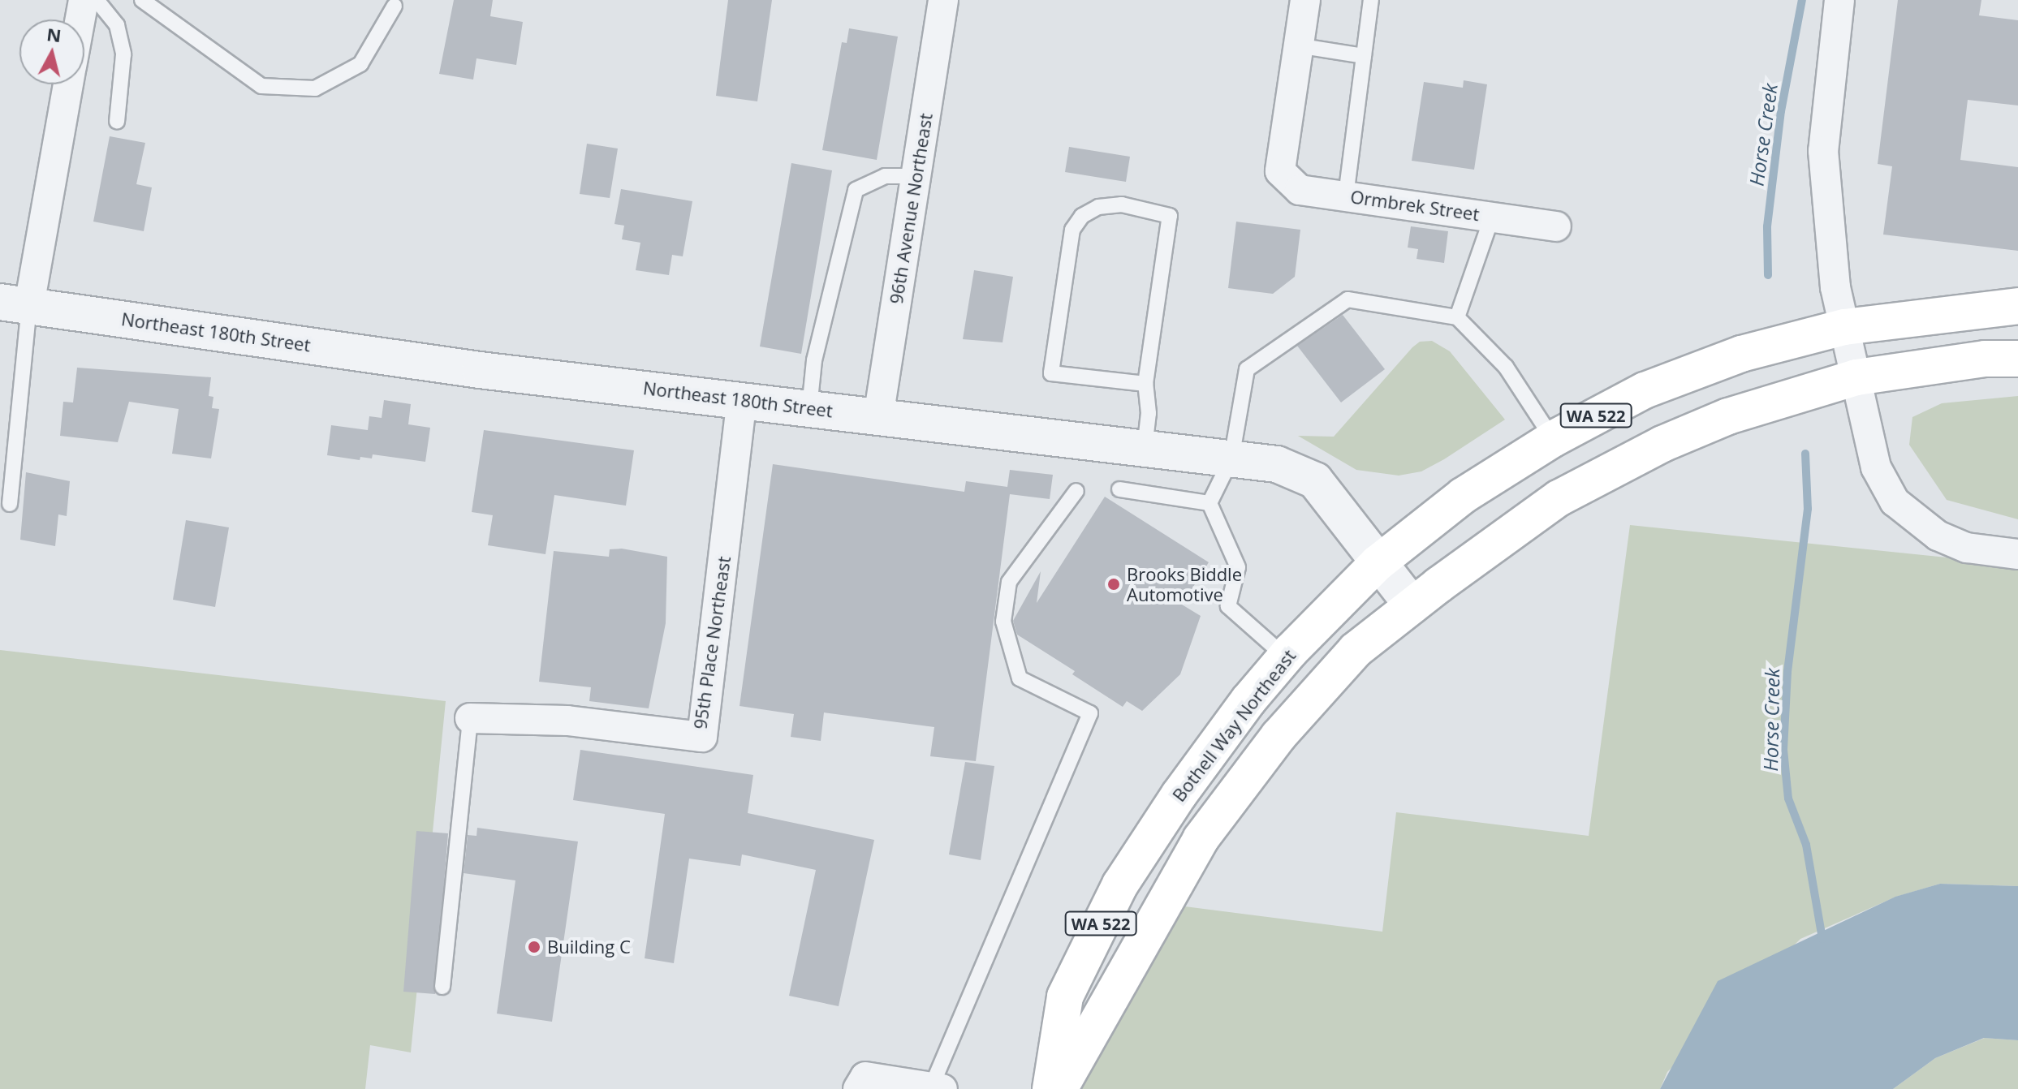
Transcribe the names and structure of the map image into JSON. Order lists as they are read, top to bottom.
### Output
{
  "streets": {
    "main road": ["WA 522", "Bothell Way Northeast"],
    "street": [
      "Ormbrek Street",
      "96th Avenue Northeast",
      "Northeast 180th Street",
      "95th Place Northeast"
    ]
  },
  "crossings": [
    ["96th Avenue Northeast", "Northeast 180th Street"],
    ["Northeast 180th Street", "WA 522"],
    ["Northeast 180th Street", "95th Place Northeast"],
    ["Northeast 180th Street", "Bothell Way Northeast"]
  ],
  "water": ["Horse Creek"],
  "places": ["Brooks Biddle Automotive", "Building C"],
  "north": "top"
}
